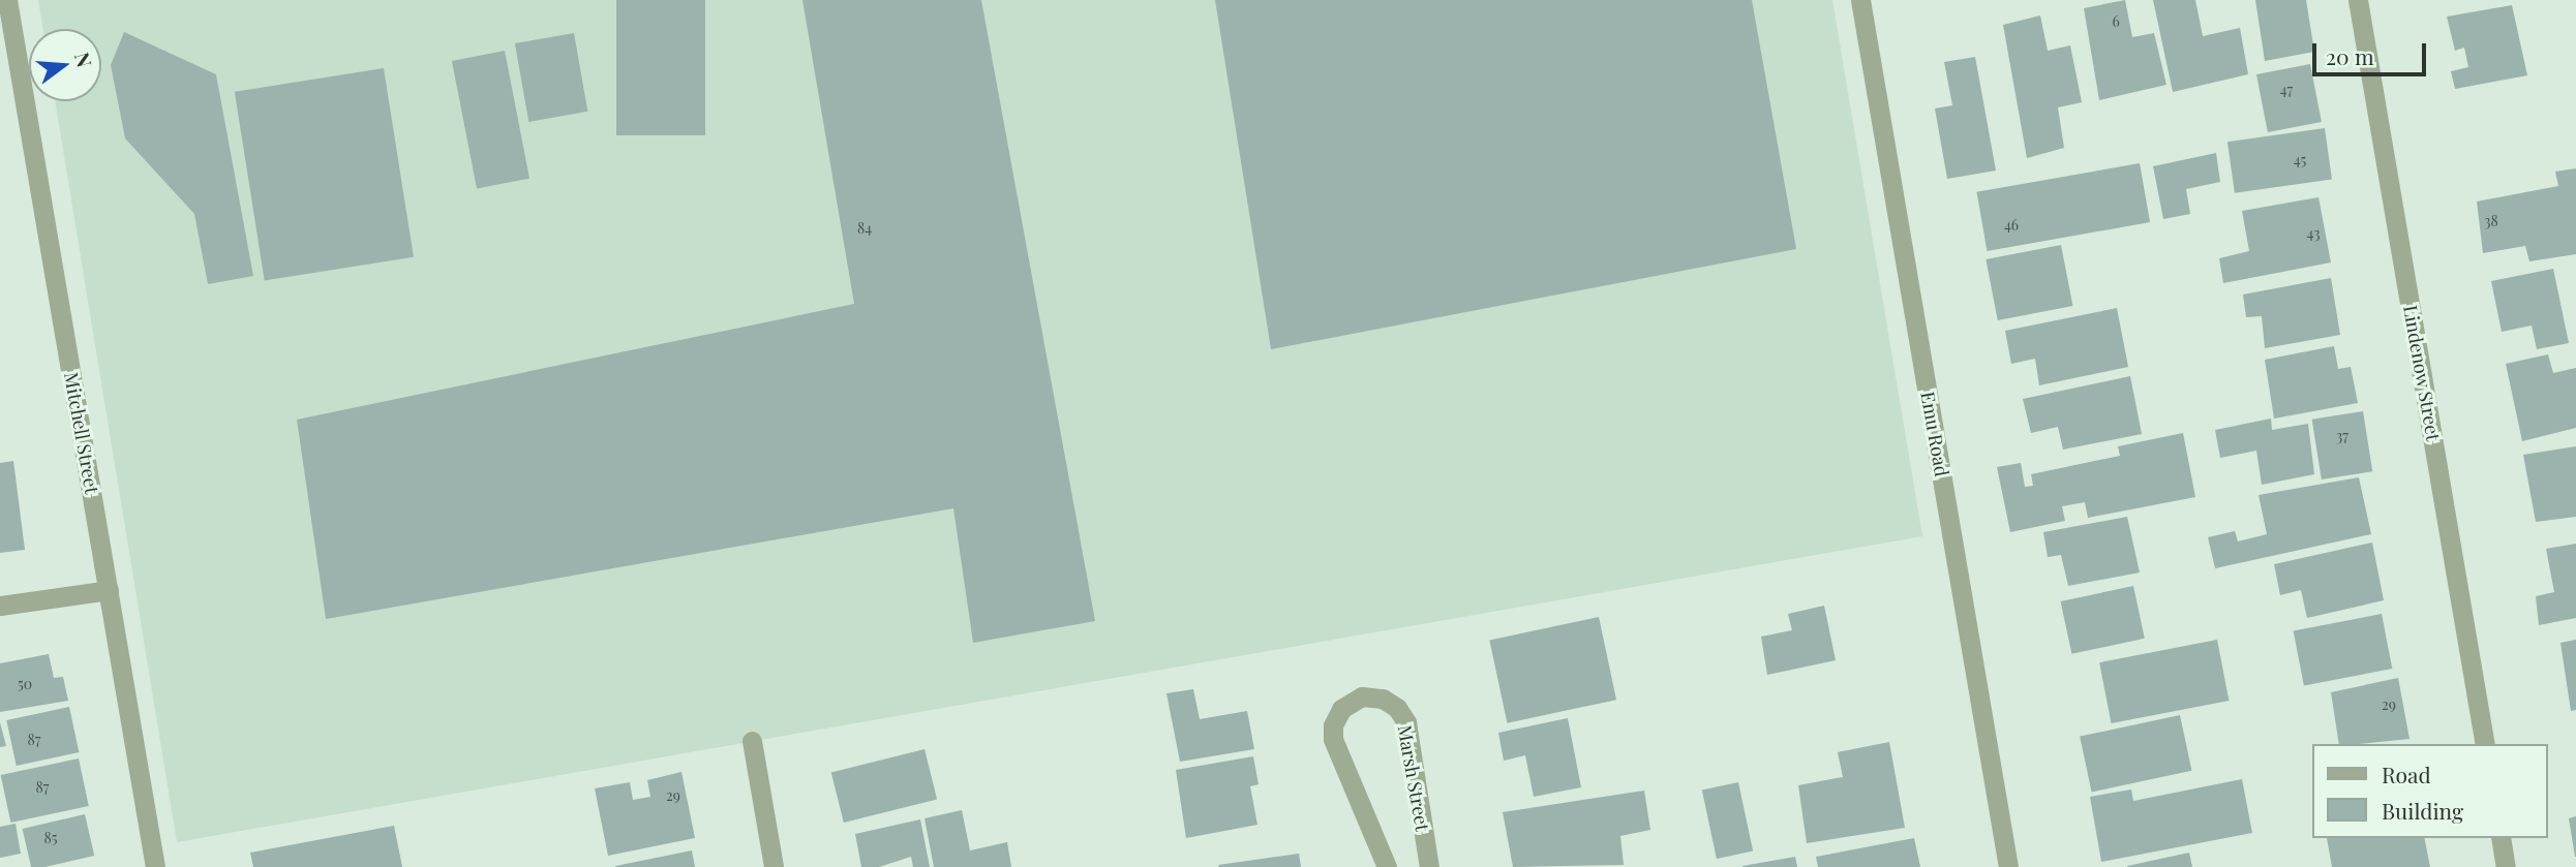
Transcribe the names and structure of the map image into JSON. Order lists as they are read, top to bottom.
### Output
{
  "streets": {
    "street": [
      "Lindenow Street",
      "Mitchell Street",
      "Emu Road",
      "Marsh Street"
    ]
  },
  "house_numbers": [
    "6",
    "47",
    "45",
    "38",
    "46",
    "84",
    "43",
    "37",
    "50",
    "29",
    "87",
    "87",
    "29",
    "85"
  ],
  "legend": ["Road", "Building"],
  "scale_bar": "20 m",
  "north": "right"
}
